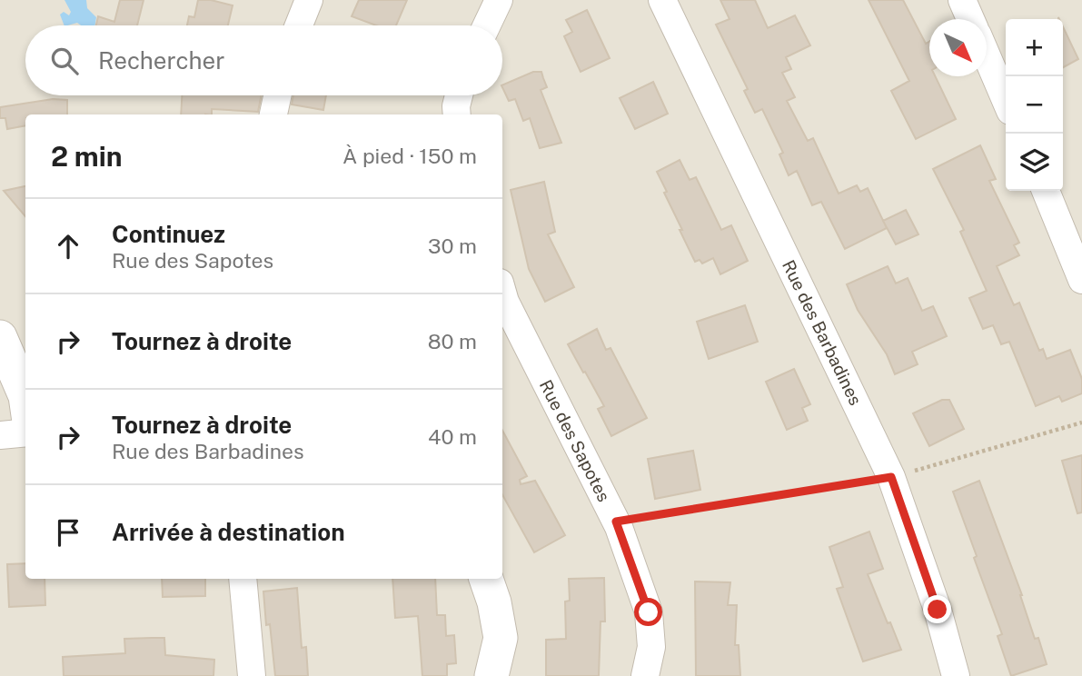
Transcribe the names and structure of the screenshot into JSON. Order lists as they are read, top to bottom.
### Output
{
  "streets": {
    "street": ["Rue des Barbadines", "Rue des Sapotes"]
  },
  "north": "bottom right",
  "page": {
    "map_buttons": ["+", "−"],
    "search": "Rechercher",
    "heading": ["2 min", "À pied · 150 m"],
    "list": [
      ["Continuez", "Rue des Sapotes", "30 m"],
      ["Tournez à droite", "80 m"],
      ["Tournez à droite", "Rue des Barbadines", "40 m"],
      "Arrivée à destination"
    ]
  }
}
